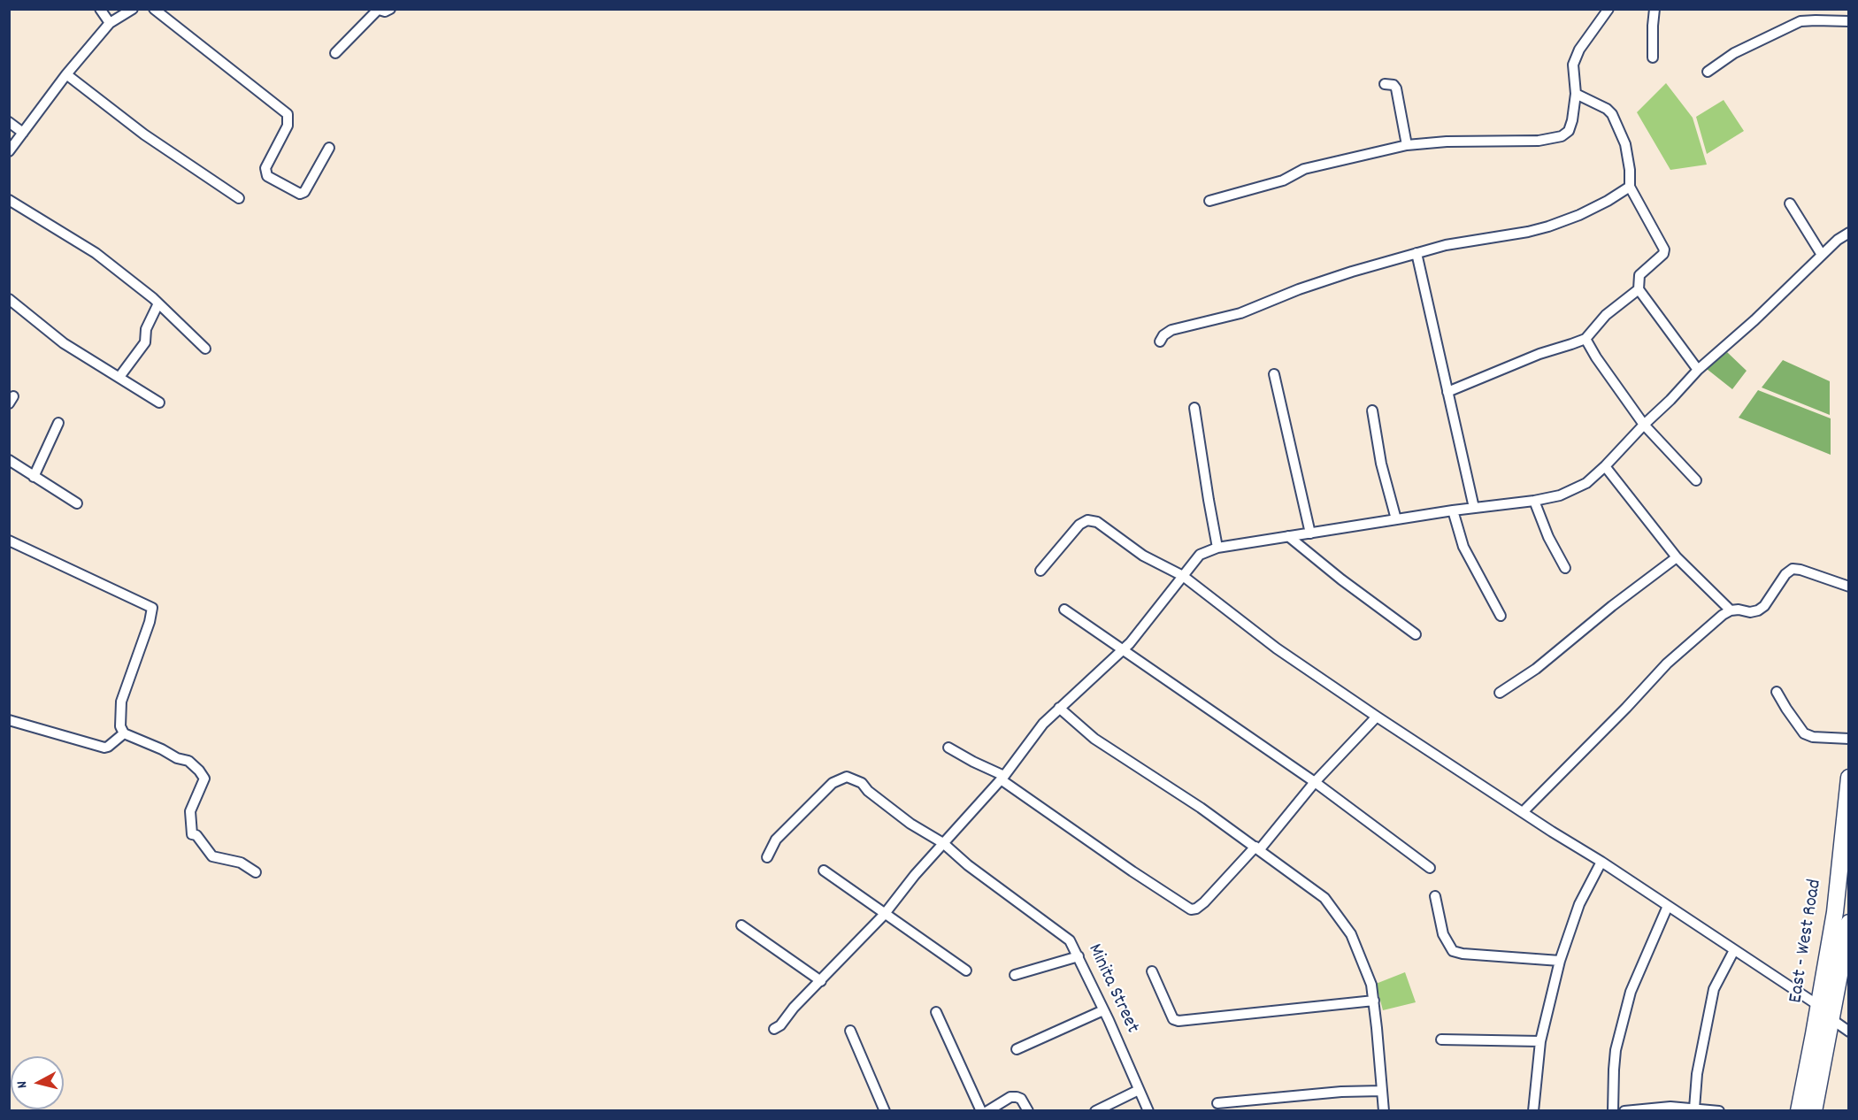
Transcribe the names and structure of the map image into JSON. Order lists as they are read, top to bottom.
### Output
{
  "streets": {
    "main road": ["East - West Road"],
    "street": ["Minita Street"]
  },
  "north": "left"
}
